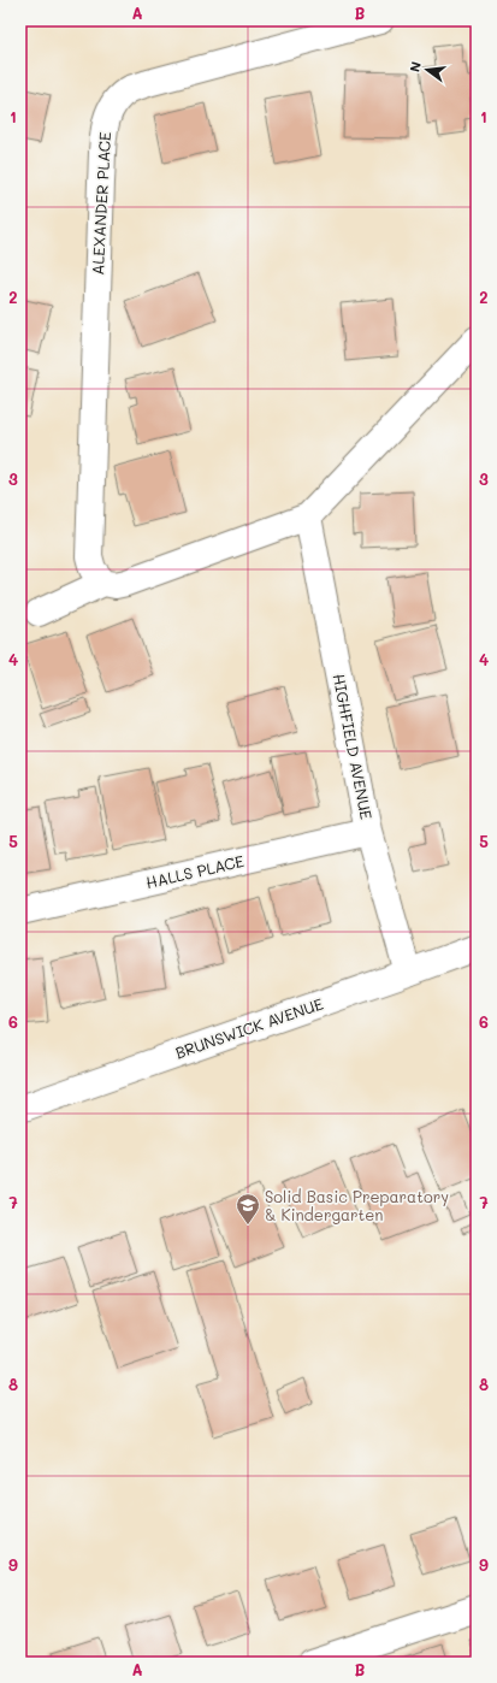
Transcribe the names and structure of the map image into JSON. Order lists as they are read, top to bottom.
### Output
{
  "streets": {
    "street": [
      "ALEXANDER PLACE",
      "HIGHFIELD AVENUE",
      "HALLS PLACE",
      "BRUNSWICK AVENUE"
    ]
  },
  "crossings": [
    ["HIGHFIELD AVENUE", "HALLS PLACE"],
    ["HIGHFIELD AVENUE", "BRUNSWICK AVENUE"]
  ],
  "places": {
    "school or university": ["Solid Basic Preparatory & Kindergarten"]
  },
  "north": "left",
  "grid": {
    "columns": ["A", "B"],
    "rows": [
      "1",
      "2",
      "3",
      "4",
      "5",
      "6",
      "7",
      "8",
      "9"
    ]
  }
}
